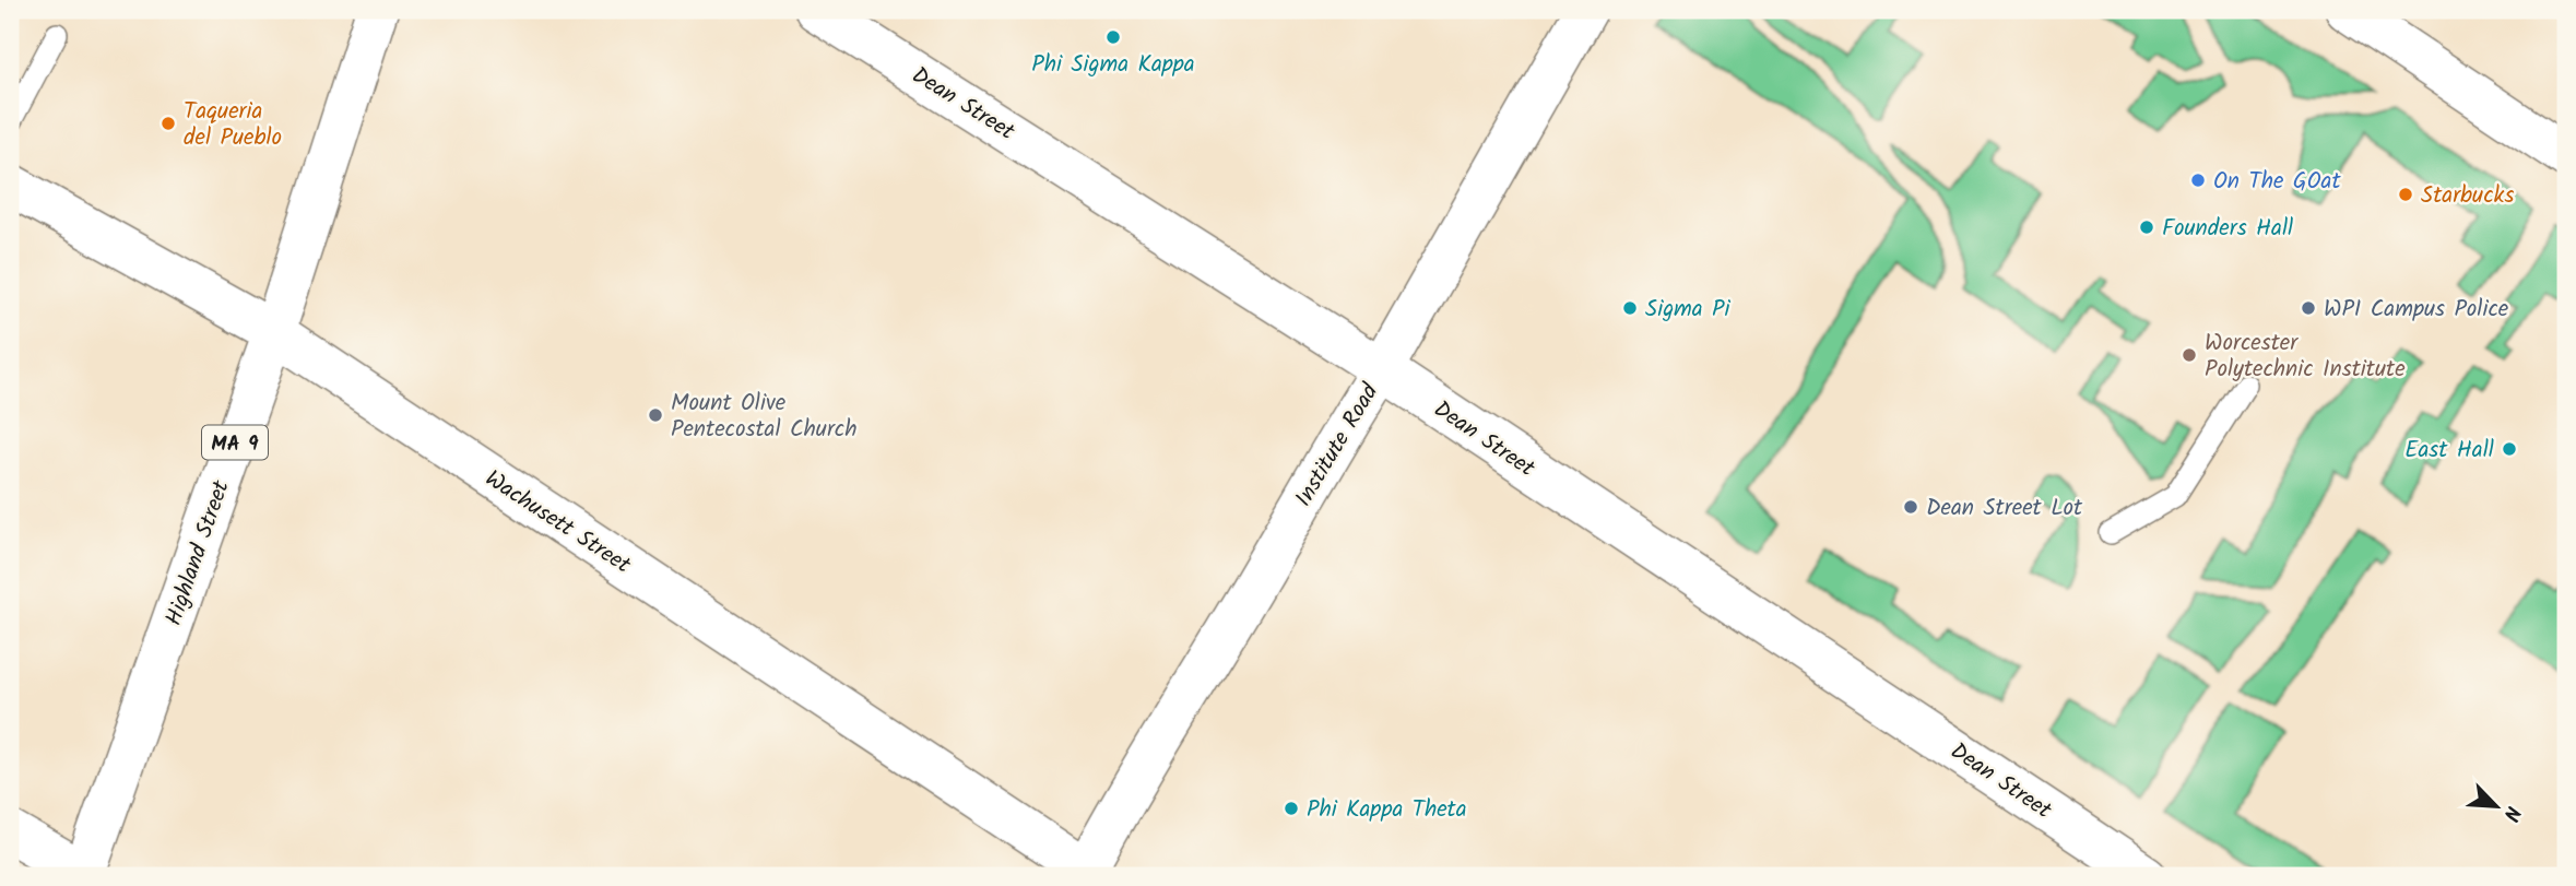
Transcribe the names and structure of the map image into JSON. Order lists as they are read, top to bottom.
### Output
{
  "streets": {
    "main road": [
      "Dean Street",
      "MA 9",
      "Institute Road",
      "Wachusett Street",
      "Highland Street"
    ]
  },
  "crossings": [
    ["Dean Street", "Institute Road"],
    ["Institute Road", "Wachusett Street"],
    ["Wachusett Street", "Highland Street"]
  ],
  "places": [
    "Phi Sigma Kappa",
    "Taqueria del Pueblo",
    "On The GOat",
    "Starbucks",
    "Founders Hall",
    "Sigma Pi",
    "WPI Campus Police",
    "Worcester Polytechnic Institute",
    "Mount Olive Pentecostal Church",
    "East Hall",
    "Dean Street Lot",
    "Phi Kappa Theta"
  ],
  "north": "bottom right"
}
